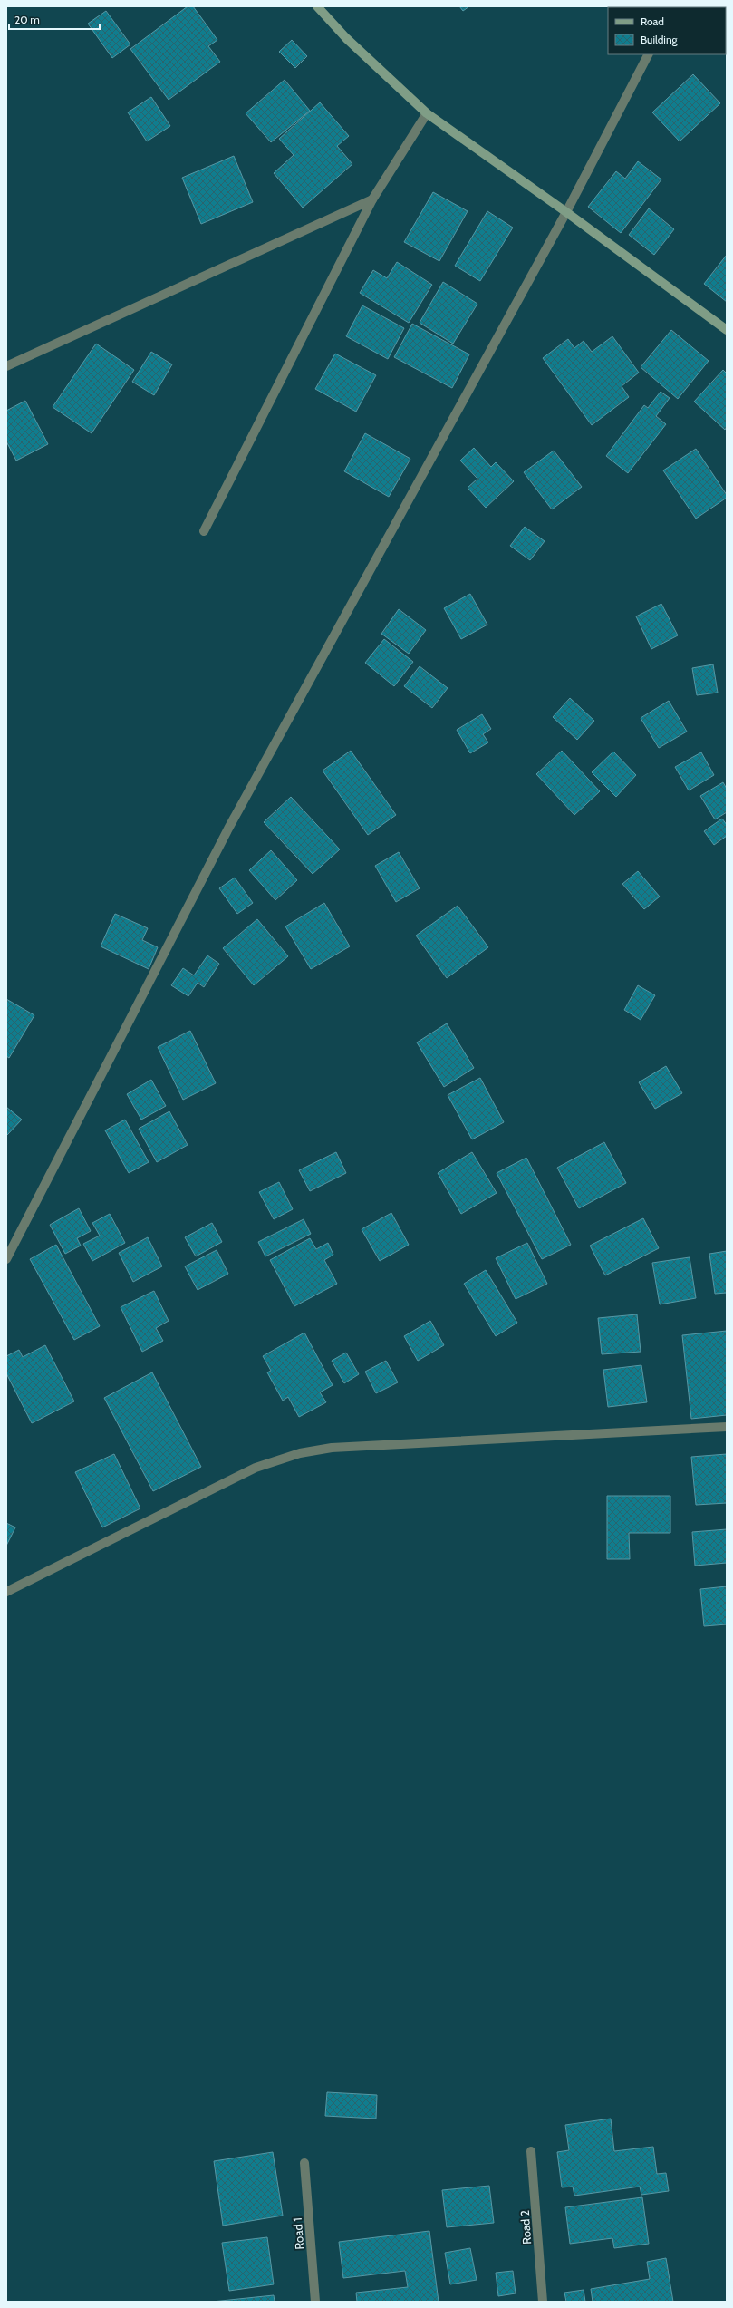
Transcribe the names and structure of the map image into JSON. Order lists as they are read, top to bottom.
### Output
{
  "streets": {
    "street": ["Road 2", "Road 1"]
  },
  "legend": ["Road", "Building"],
  "scale_bar": "20 m"
}
